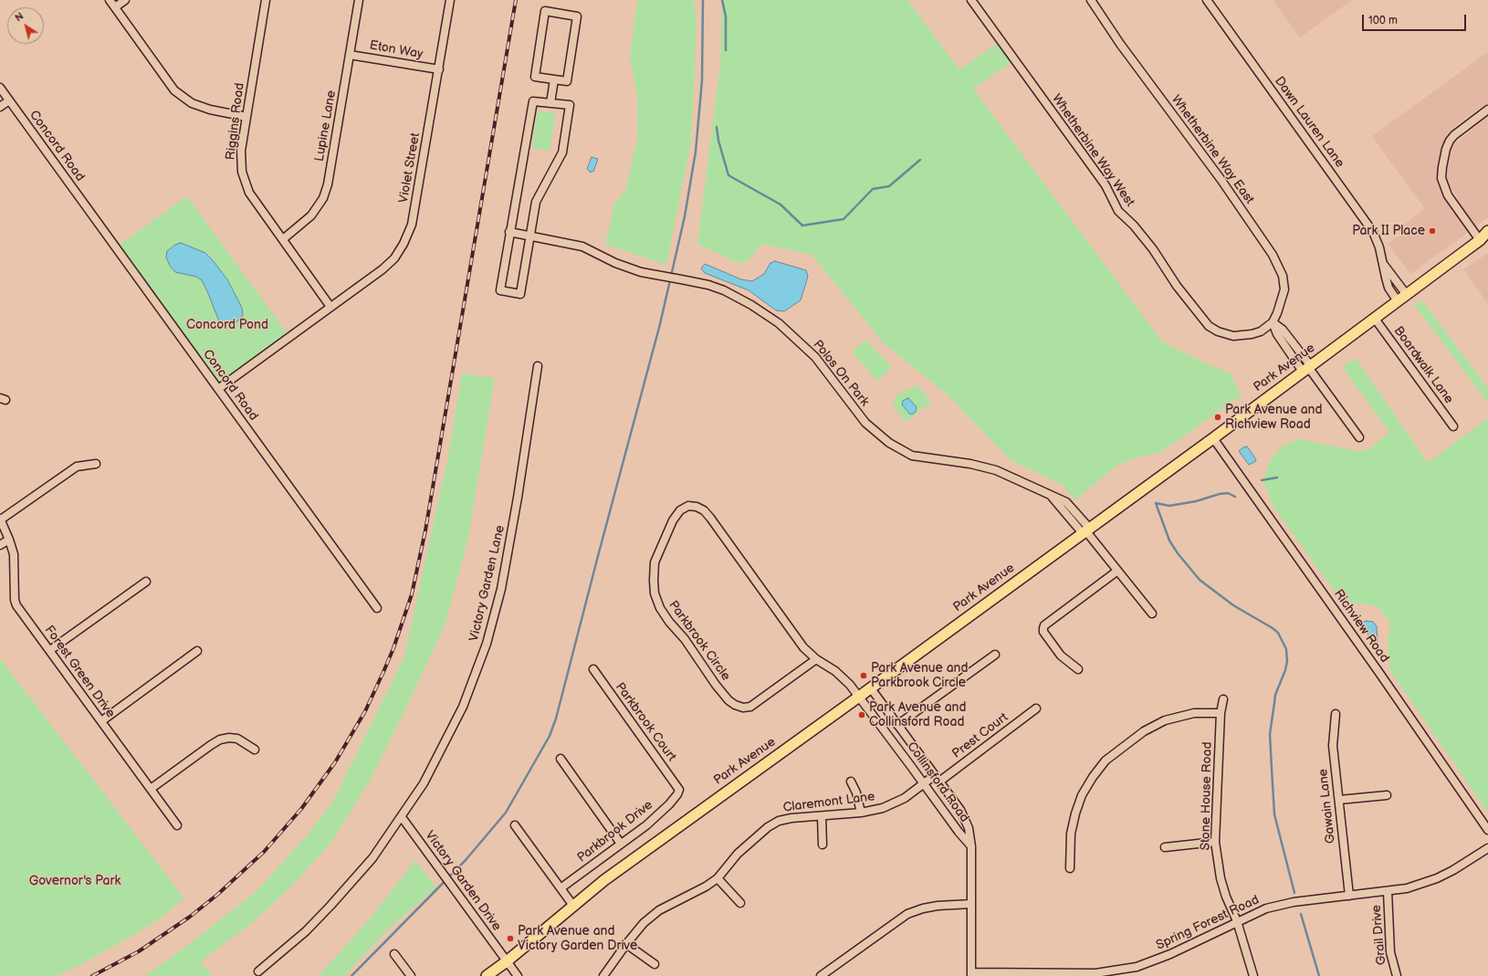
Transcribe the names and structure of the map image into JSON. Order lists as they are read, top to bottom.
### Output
{
  "streets": {
    "main road": ["Park Avenue"],
    "street": [
      "Eton Way",
      "Riggins Road",
      "Dawn Lauren Lane",
      "Lupine Lane",
      "Concord Road",
      "Whetherbine Way East",
      "Whetherbine Way West",
      "Violet Street",
      "Boardwalk Lane",
      "Polos On Park",
      "Victory Garden Lane",
      "Richview Road",
      "Parkbrook Circle",
      "Forest Green Drive",
      "Parkbrook Court",
      "Prest Court",
      "Collinsford Road",
      "Stone House Road",
      "Claremont Lane",
      "Gawain Lane",
      "Parkbrook Drive",
      "Victory Garden Drive",
      "Spring Forest Road",
      "Grail Drive"
    ]
  },
  "crossings": [
    ["Eton Way", "Lupine Lane"],
    ["Eton Way", "Violet Street"],
    ["Riggins Road", "Lupine Lane"],
    ["Riggins Road", "Violet Street"],
    ["Dawn Lauren Lane", "Park Avenue"],
    ["Concord Road", "Violet Street"],
    ["Whetherbine Way East", "Whetherbine Way West"],
    ["Boardwalk Lane", "Park Avenue"],
    ["Park Avenue", "Polos On Park"],
    ["Park Avenue", "Richview Road"],
    ["Park Avenue", "Parkbrook Circle"],
    ["Park Avenue", "Collinsford Road"],
    ["Park Avenue", "Victory Garden Drive"],
    ["Victory Garden Lane", "Victory Garden Drive"],
    ["Parkbrook Circle", "Collinsford Road"],
    ["Parkbrook Court", "Parkbrook Drive"],
    ["Prest Court", "Collinsford Road"],
    ["Prest Court", "Claremont Lane"],
    ["Collinsford Road", "Claremont Lane"],
    ["Collinsford Road", "Spring Forest Road"],
    ["Stone House Road", "Spring Forest Road"],
    ["Gawain Lane", "Spring Forest Road"],
    ["Spring Forest Road", "Grail Drive"]
  ],
  "parks": ["Concord Pond", "Governor's Park"],
  "places": [
    "Park II Place",
    "Park Avenue and Richview Road",
    "Park Avenue and Parkbrook Circle",
    "Park Avenue and Collinsford Road",
    "Park Avenue and Victory Garden Drive"
  ],
  "scale_bar": "100 m",
  "north": "top left"
}
